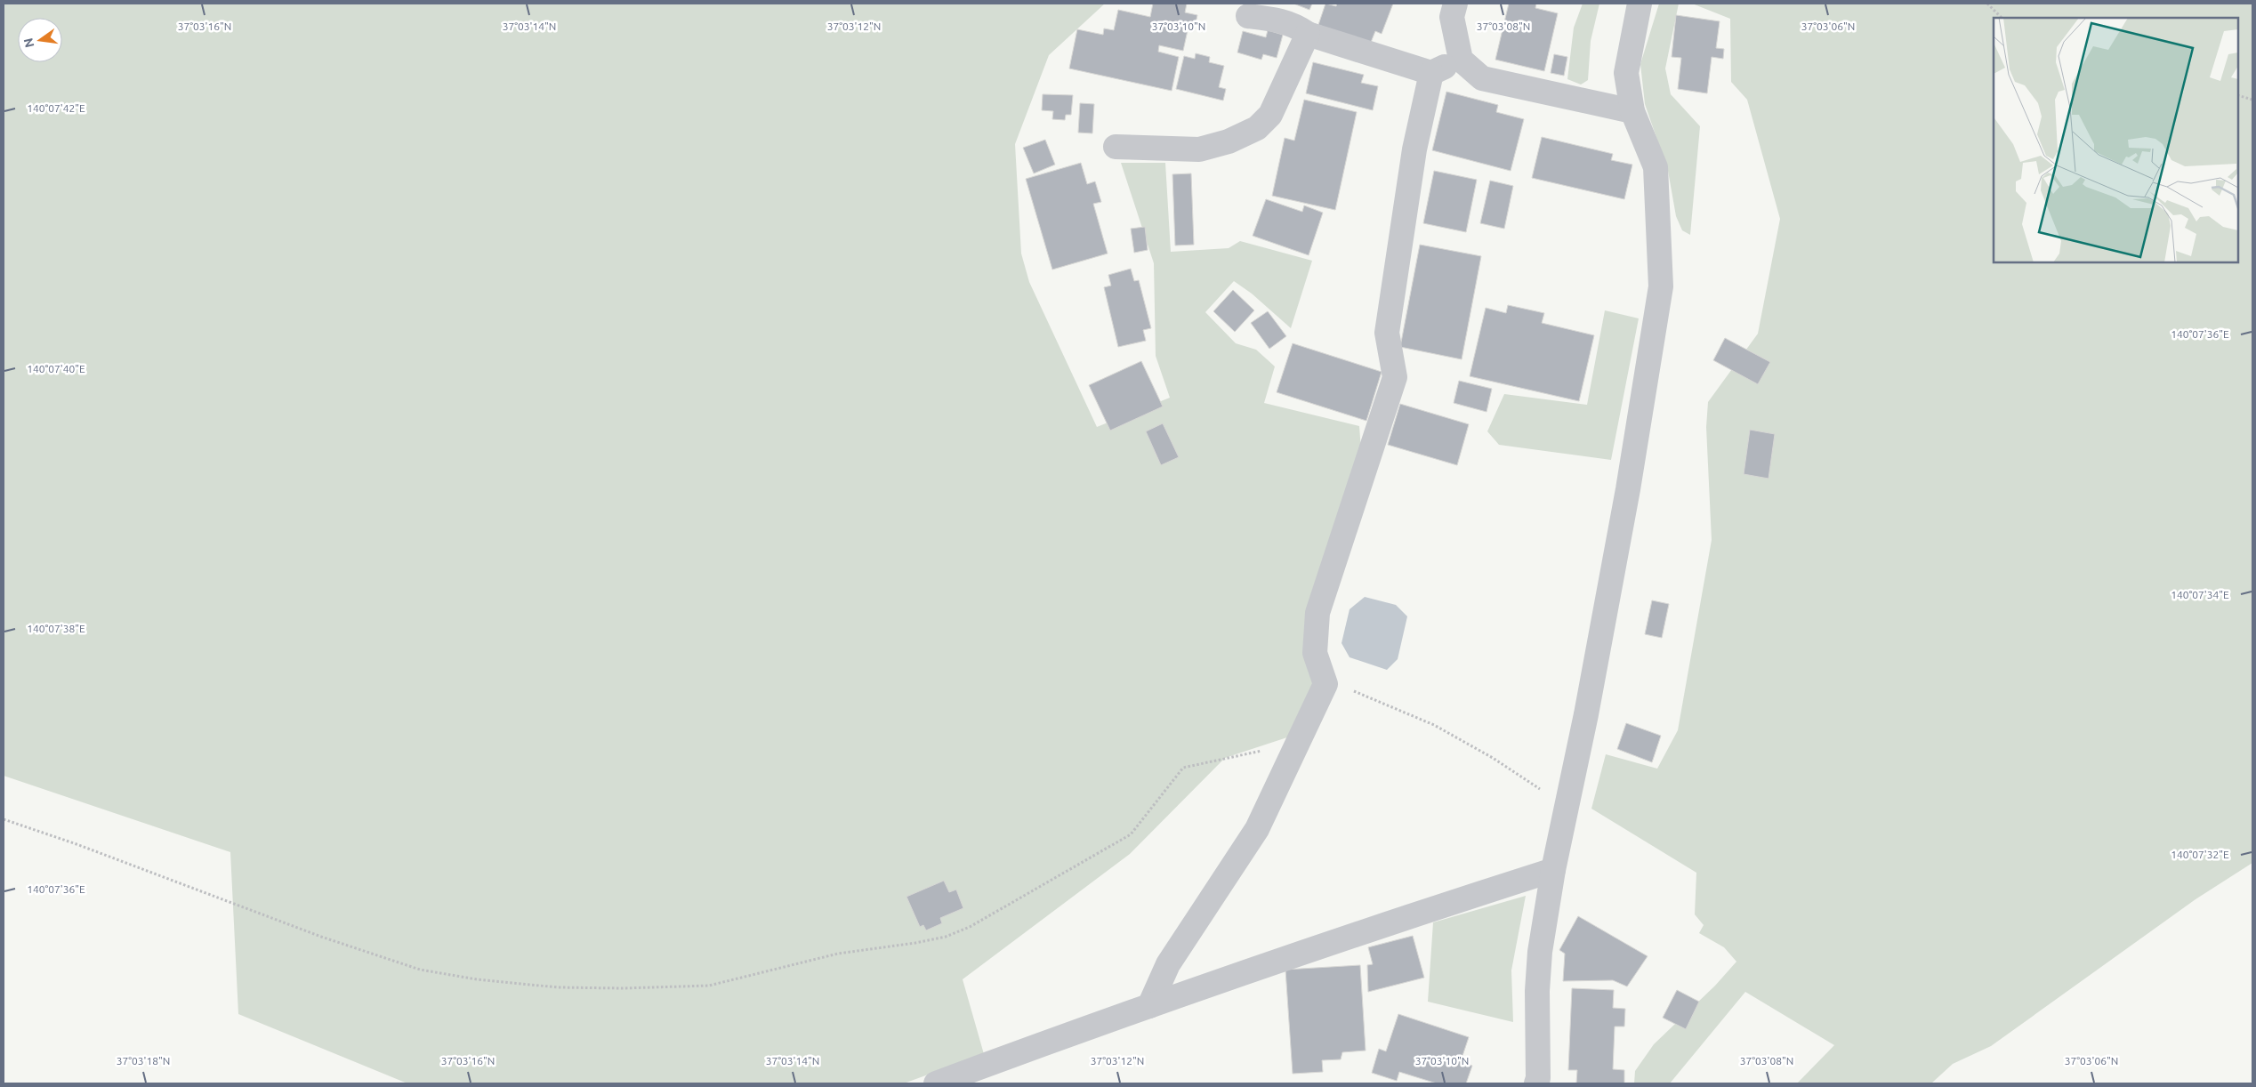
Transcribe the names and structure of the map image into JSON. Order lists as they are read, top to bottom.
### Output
{
  "north": "left",
  "coordinates": [
    "37°03'16\"N",
    "37°03'14\"N",
    "37°03'12\"N",
    "37°03'10\"N",
    "37°03'08\"N",
    "37°03'06\"N",
    "140°07'42\"E",
    "140°07'36\"E",
    "140°07'40\"E",
    "140°07'34\"E",
    "140°07'38\"E",
    "140°07'32\"E",
    "37°03'18\"N"
  ]
}
